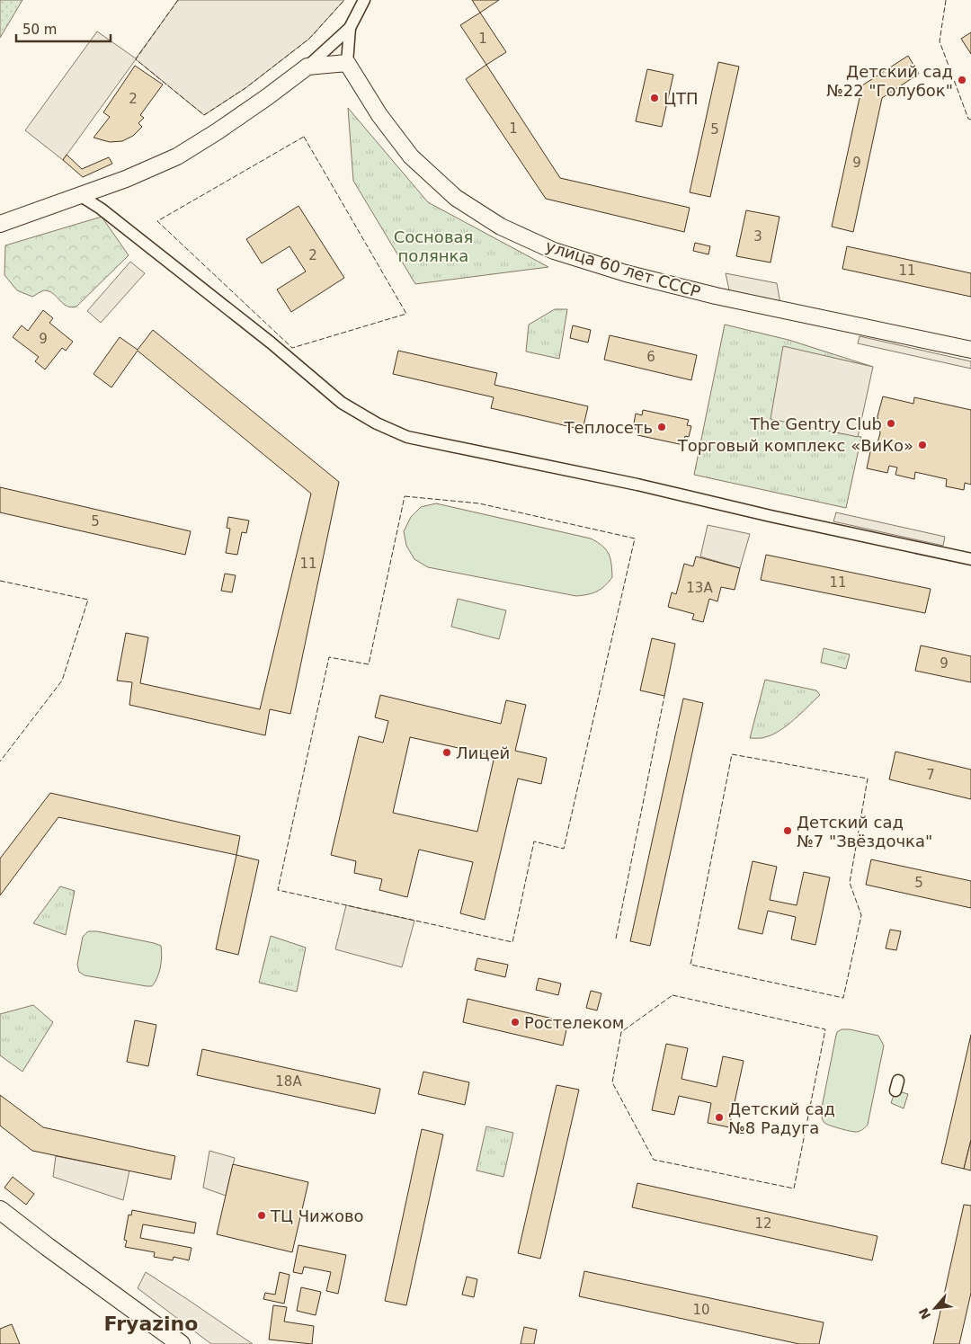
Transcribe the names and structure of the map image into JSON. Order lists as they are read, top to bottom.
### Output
{
  "streets": {
    "street": ["улица 60 лет СССР"]
  },
  "districts": ["Fryazino"],
  "parks": ["Сосновая полянка"],
  "places": [
    "Детский сад №22 \"Голубок\"",
    "ЦТП",
    "The Gentry Club",
    "Теплосеть",
    "Торговый комплекс «ВиКо»",
    "Лицей",
    "Детский сад №7 \"Звёздочка\"",
    "Ростелеком",
    "Детский сад №8 Радуга",
    "ТЦ Чижово"
  ],
  "house_numbers": [
    "1",
    "2",
    "1",
    "5",
    "9",
    "3",
    "2",
    "11",
    "9",
    "6",
    "5",
    "11",
    "11",
    "13А",
    "9",
    "7",
    "5",
    "18А",
    "12",
    "10"
  ],
  "scale_bar": "50 m",
  "north": "bottom left"
}
